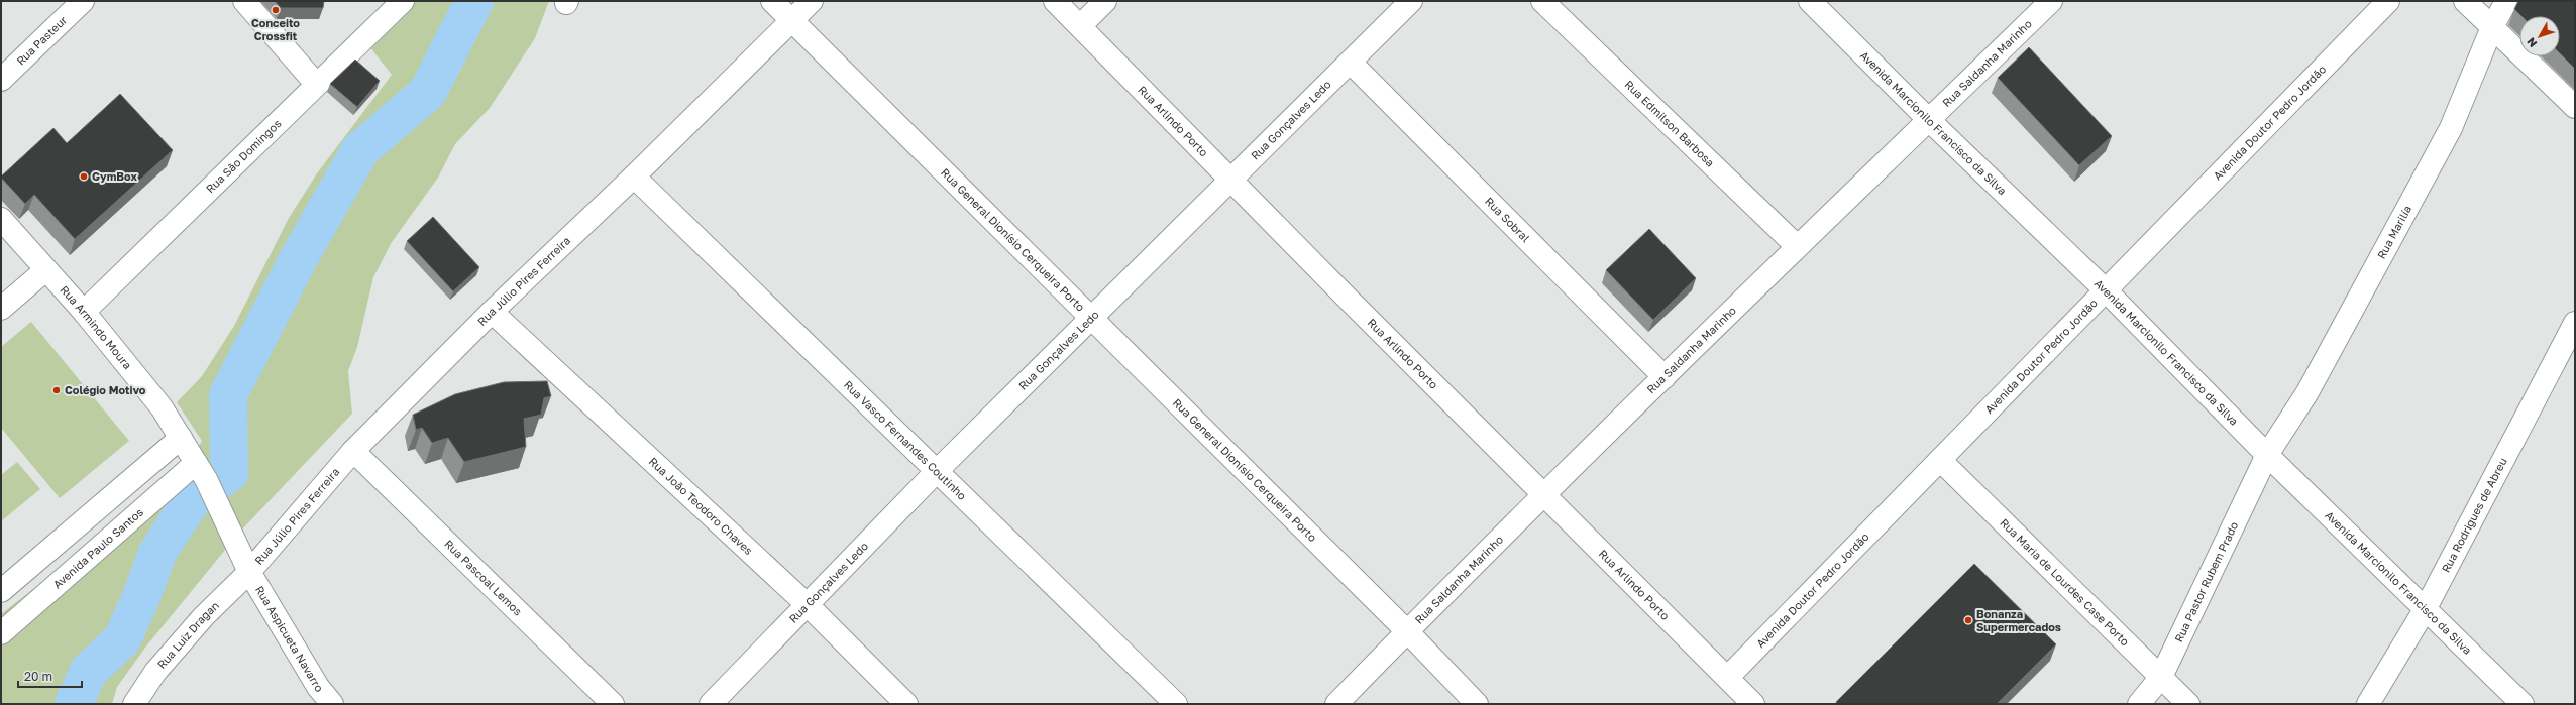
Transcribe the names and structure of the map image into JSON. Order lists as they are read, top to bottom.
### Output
{
  "streets": {
    "street": [
      "Rua Pasteur",
      "Rua Saldanha Marinho",
      "Rua Arlindo Porto",
      "Rua Gonçalves Ledo",
      "Avenida Doutor Pedro Jordão",
      "Avenida Marcionilo Francisco da Silva",
      "Rua Edmilson Barbosa",
      "Rua São Domingos",
      "Rua Sobral",
      "Rua Marilía",
      "Rua General Dionísio Cerqueira Porto",
      "Rua Júlio Pires Ferreira",
      "Rua Armindo Moura",
      "Rua Vasco Fernandes Coutinho",
      "Rua João Teodoro Chaves",
      "Rua Rodrigues de Abreu",
      "Avenida Paulo Santos",
      "Rua Pascoal Lemos",
      "Rua Maria de Lourdes Case Porto",
      "Rua Pastor Rubem Prado",
      "Rua Luiz Dragan",
      "Rua Aspicueta Navarro"
    ]
  },
  "crossings": [
    ["Rua Saldanha Marinho", "Rua Arlindo Porto"],
    ["Rua Saldanha Marinho", "Avenida Marcionilo Francisco da Silva"],
    ["Rua Saldanha Marinho", "Rua Edmilson Barbosa"],
    ["Rua Saldanha Marinho", "Rua Sobral"],
    ["Rua Saldanha Marinho", "Rua General Dionísio Cerqueira Porto"],
    ["Rua Arlindo Porto", "Rua Gonçalves Ledo"],
    ["Rua Arlindo Porto", "Avenida Doutor Pedro Jordão"],
    ["Rua Gonçalves Ledo", "Rua Sobral"],
    ["Rua Gonçalves Ledo", "Rua General Dionísio Cerqueira Porto"],
    ["Rua Gonçalves Ledo", "Rua Vasco Fernandes Coutinho"],
    ["Rua Gonçalves Ledo", "Rua João Teodoro Chaves"],
    ["Avenida Doutor Pedro Jordão", "Avenida Marcionilo Francisco da Silva"],
    ["Avenida Doutor Pedro Jordão", "Rua Maria de Lourdes Case Porto"],
    ["Avenida Marcionilo Francisco da Silva", "Rua Marilía"],
    ["Avenida Marcionilo Francisco da Silva", "Rua Rodrigues de Abreu"],
    ["Avenida Marcionilo Francisco da Silva", "Rua Pastor Rubem Prado"],
    ["Rua São Domingos", "Rua Armindo Moura"],
    ["Rua Marilía", "Rua Pastor Rubem Prado"],
    ["Rua General Dionísio Cerqueira Porto", "Rua Júlio Pires Ferreira"],
    ["Rua Júlio Pires Ferreira", "Rua Armindo Moura"],
    ["Rua Júlio Pires Ferreira", "Rua Vasco Fernandes Coutinho"],
    ["Rua Júlio Pires Ferreira", "Rua João Teodoro Chaves"],
    ["Rua Júlio Pires Ferreira", "Rua Pascoal Lemos"],
    ["Rua Júlio Pires Ferreira", "Rua Luiz Dragan"],
    ["Rua Júlio Pires Ferreira", "Rua Aspicueta Navarro"],
    ["Rua Armindo Moura", "Avenida Paulo Santos"],
    ["Rua Armindo Moura", "Rua Luiz Dragan"],
    ["Rua Armindo Moura", "Rua Aspicueta Navarro"],
    ["Rua Maria de Lourdes Case Porto", "Rua Pastor Rubem Prado"],
    ["Rua Luiz Dragan", "Rua Aspicueta Navarro"]
  ],
  "places": [
    "Conceito Crossfit",
    "GymBox",
    "Colégio Motivo",
    "Bonanza Supermercados"
  ],
  "scale_bar": "20 m",
  "north": "bottom left"
}
